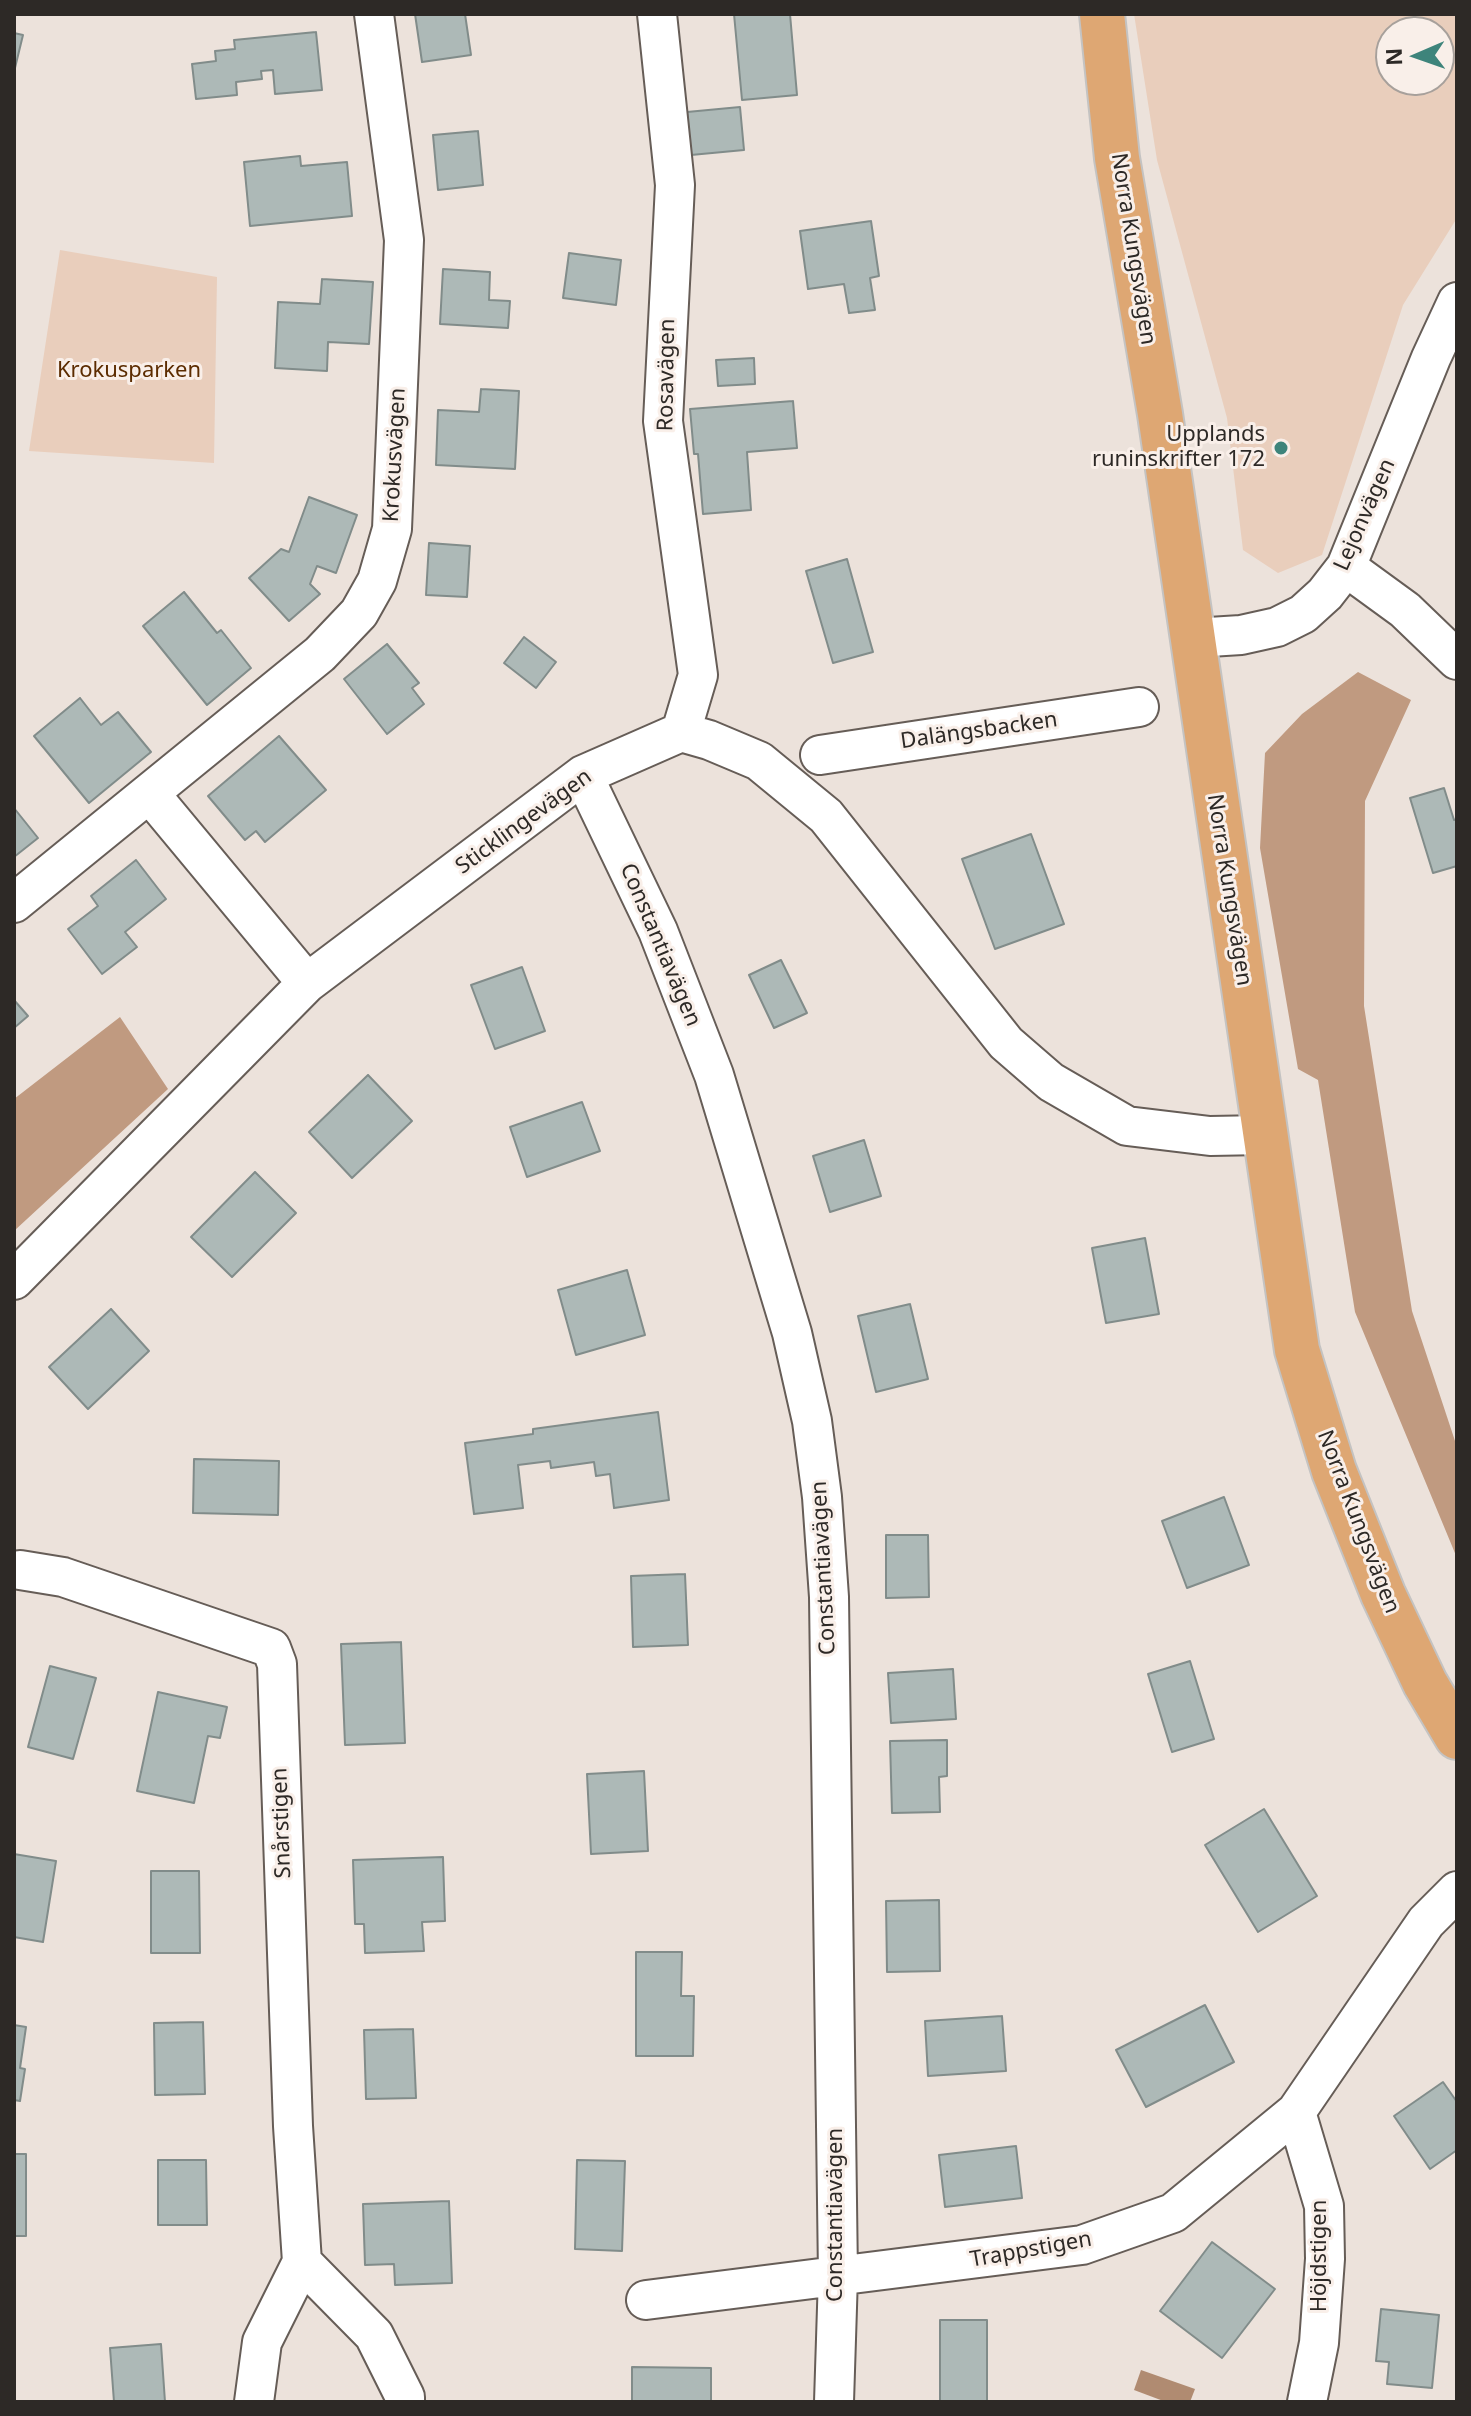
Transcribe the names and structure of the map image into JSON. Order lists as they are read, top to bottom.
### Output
{
  "streets": {
    "main road": ["Norra Kungsvägen"],
    "street": [
      "Rosavägen",
      "Krokusvägen",
      "Lejonvägen",
      "Dalängsbacken",
      "Sticklingevägen",
      "Constantiavägen",
      "Snårstigen",
      "Trappstigen",
      "Höjdstigen"
    ]
  },
  "crossings": [
    ["Norra Kungsvägen", "Lejonvägen"],
    ["Rosavägen", "Sticklingevägen"],
    ["Sticklingevägen", "Constantiavägen"],
    ["Constantiavägen", "Trappstigen"],
    ["Trappstigen", "Höjdstigen"]
  ],
  "parks": ["Krokusparken"],
  "places": ["Upplands runinskrifter 172"],
  "north": "left"
}
